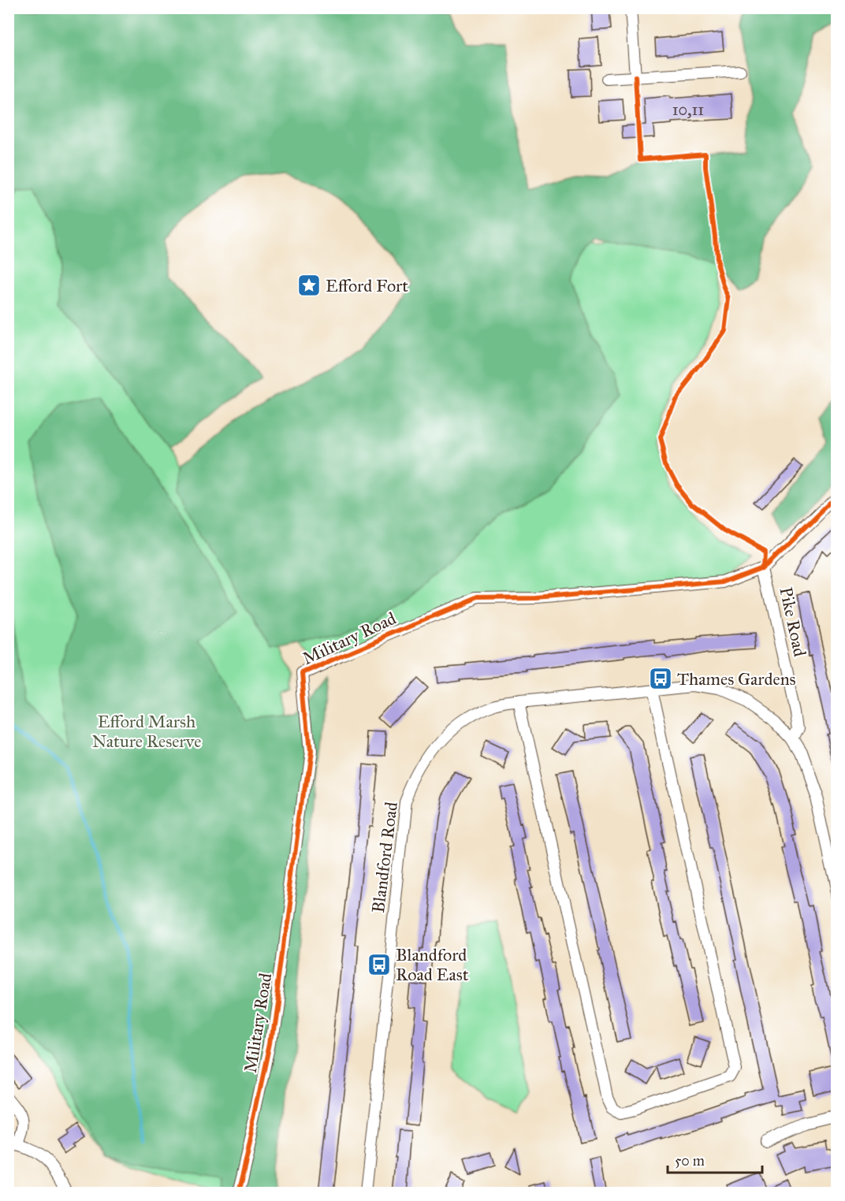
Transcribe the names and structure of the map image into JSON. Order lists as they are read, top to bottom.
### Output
{
  "streets": {
    "street": ["Pike Road", "Military Road", "Blandford Road"]
  },
  "crossings": [
    ["Pike Road", "Military Road"],
    ["Pike Road", "Blandford Road"]
  ],
  "parks": ["Efford Marsh Nature Reserve"],
  "places": {
    "place": ["Efford Fort"],
    "bus stop": ["Thames Gardens", "Blandford Road East"]
  },
  "house_numbers": ["10,11"],
  "scale_bar": "50 m"
}
